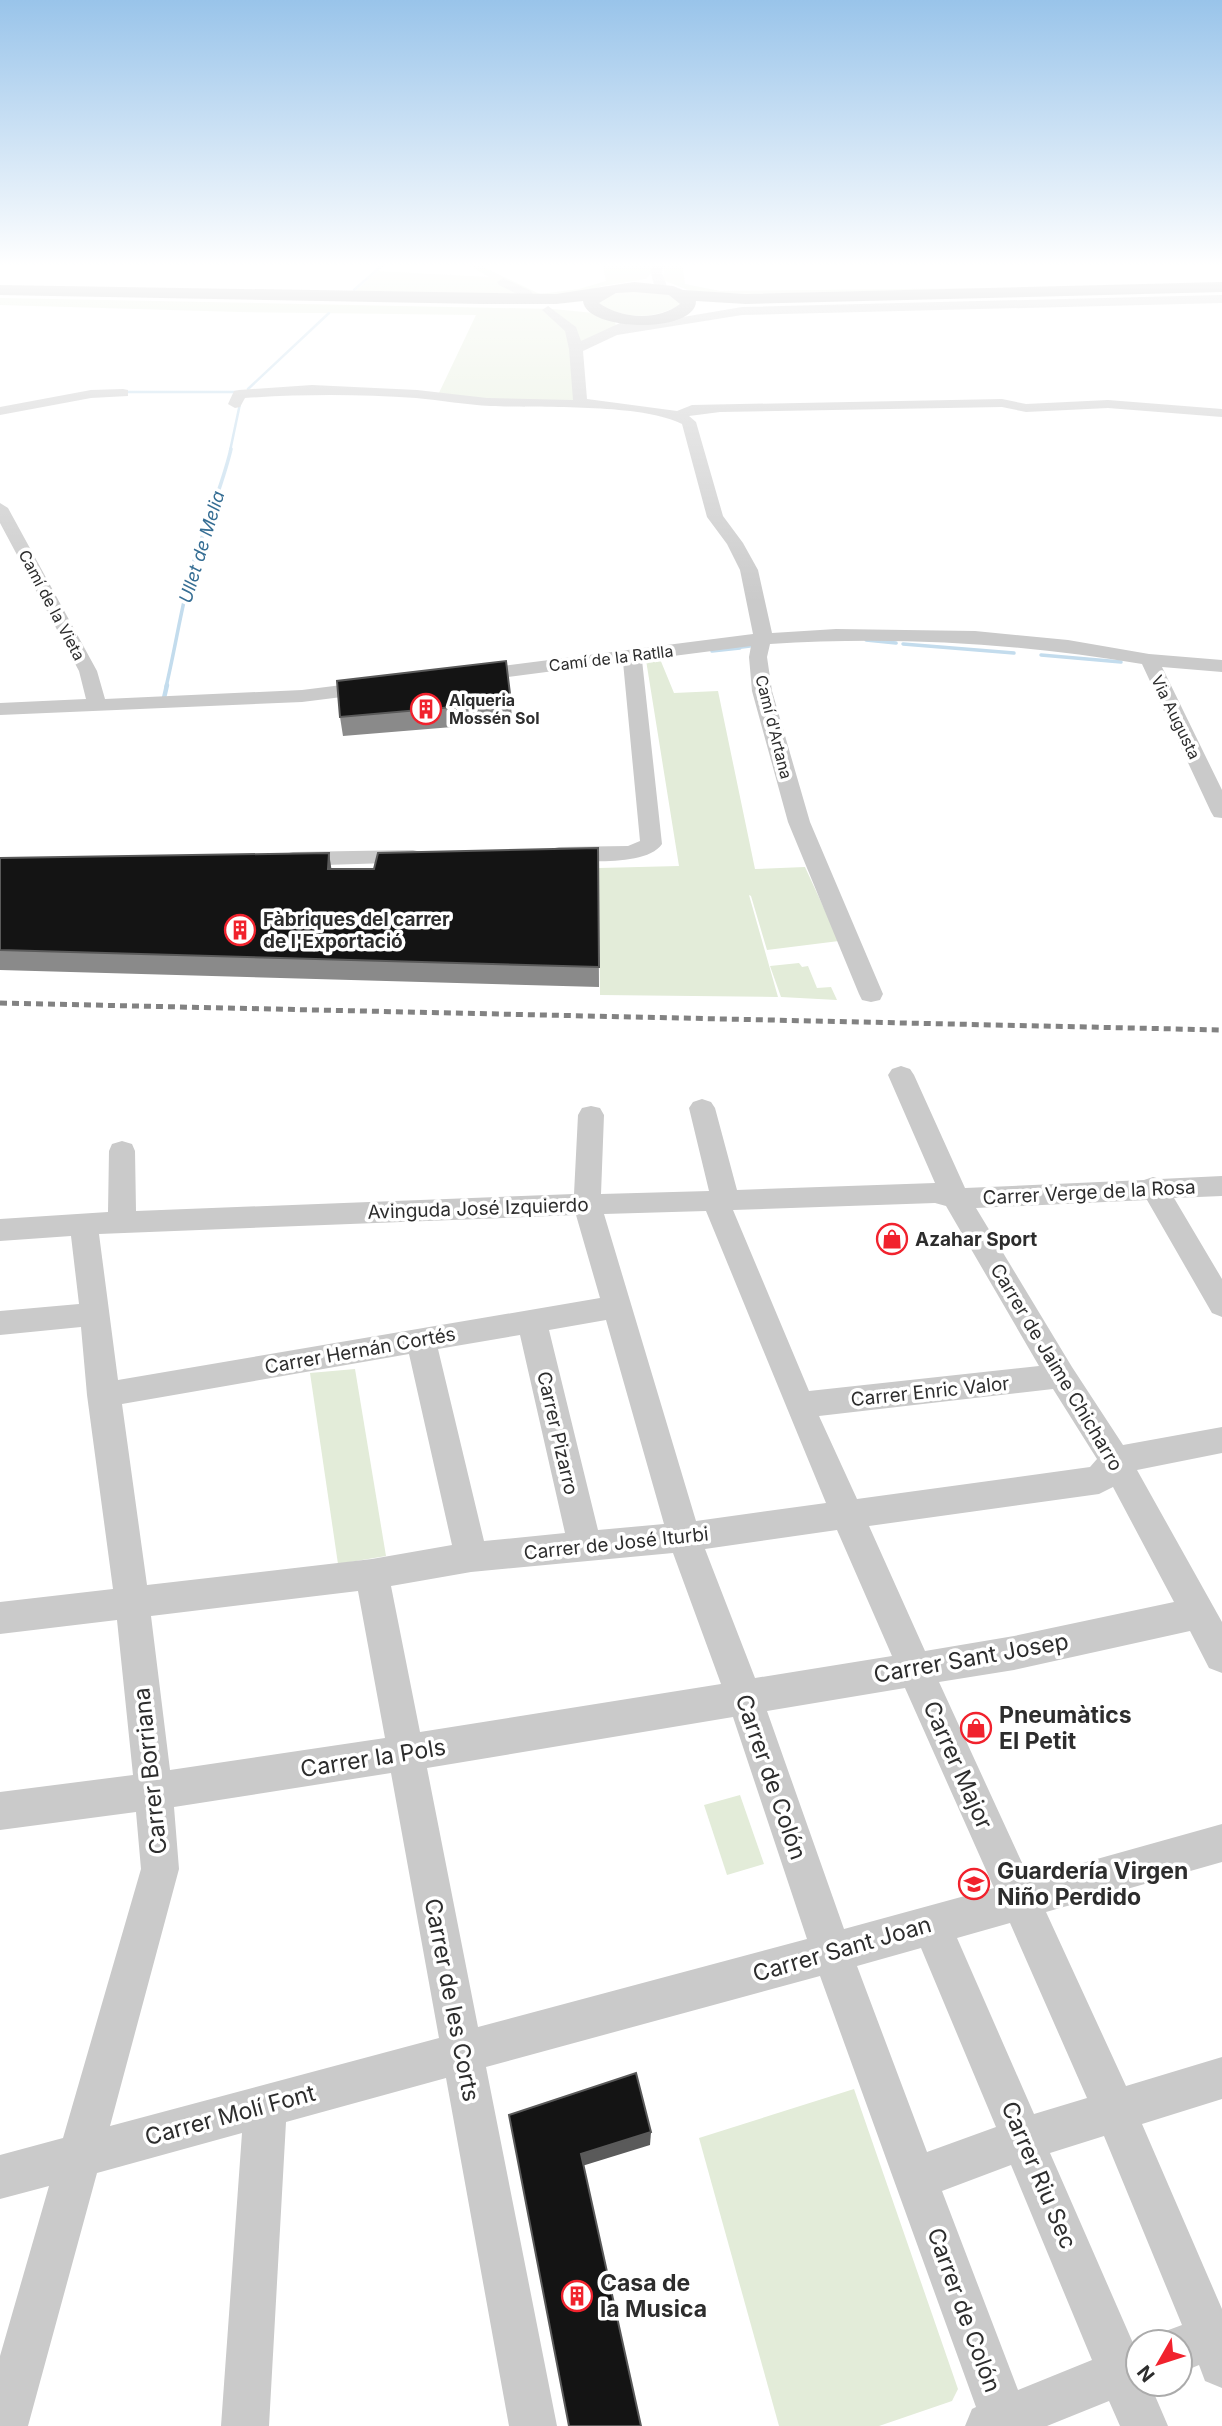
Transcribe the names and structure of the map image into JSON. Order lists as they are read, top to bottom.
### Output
{
  "streets": {
    "street": [
      "Camí de la Vieta",
      "Camí de la Ratlla",
      "Via Augusta",
      "Camí d'Artana",
      "Carrer Verge de la Rosa",
      "Avinguda José Izquierdo",
      "Carrer Hernán Cortés",
      "Carrer de Jaime Chicharro",
      "Carrer Enric Valor",
      "Carrer Pizarro",
      "Carrer de José Iturbi",
      "Carrer Sant Josep",
      "Carrer la Pols",
      "Carrer Major",
      "Carrer Borriana",
      "Carrer de Colón",
      "Carrer Sant Joan",
      "Carrer de les Corts",
      "Carrer Molí Font",
      "Carrer Riu Sec"
    ]
  },
  "crossings": [
    ["Camí de la Ratlla", "Via Augusta"],
    ["Camí de la Ratlla", "Camí d'Artana"],
    ["Carrer Verge de la Rosa", "Avinguda José Izquierdo"],
    ["Carrer Verge de la Rosa", "Carrer de Jaime Chicharro"],
    ["Avinguda José Izquierdo", "Carrer de Jaime Chicharro"],
    ["Avinguda José Izquierdo", "Carrer Major"],
    ["Avinguda José Izquierdo", "Carrer Borriana"],
    ["Avinguda José Izquierdo", "Carrer de Colón"],
    ["Carrer Hernán Cortés", "Carrer Pizarro"],
    ["Carrer Hernán Cortés", "Carrer Borriana"],
    ["Carrer Hernán Cortés", "Carrer de Colón"],
    ["Carrer de Jaime Chicharro", "Carrer Enric Valor"],
    ["Carrer de Jaime Chicharro", "Carrer de José Iturbi"],
    ["Carrer de Jaime Chicharro", "Carrer Sant Josep"],
    ["Carrer Enric Valor", "Carrer Major"],
    ["Carrer Pizarro", "Carrer de José Iturbi"],
    ["Carrer de José Iturbi", "Carrer Major"],
    ["Carrer de José Iturbi", "Carrer Borriana"],
    ["Carrer de José Iturbi", "Carrer de Colón"],
    ["Carrer de José Iturbi", "Carrer de les Corts"],
    ["Carrer Sant Josep", "Carrer la Pols"],
    ["Carrer Sant Josep", "Carrer Major"],
    ["Carrer Sant Josep", "Carrer de Colón"],
    ["Carrer la Pols", "Carrer Borriana"],
    ["Carrer la Pols", "Carrer de Colón"],
    ["Carrer la Pols", "Carrer de les Corts"],
    ["Carrer Major", "Carrer Sant Joan"],
    ["Carrer Borriana", "Carrer Molí Font"],
    ["Carrer de Colón", "Carrer Sant Joan"],
    ["Carrer Sant Joan", "Carrer de les Corts"],
    ["Carrer Sant Joan", "Carrer Molí Font"],
    ["Carrer Sant Joan", "Carrer Riu Sec"],
    ["Carrer de les Corts", "Carrer Molí Font"]
  ],
  "water": ["Ullet de Melia"],
  "places": {
    "building": ["Alqueria Mossén Sol", "Fàbriques del carrer de l'Exportació", "Casa de la Musica"],
    "shop": ["Azahar Sport", "Pneumàtics El Petit"],
    "school or university": ["Guardería Virgen Niño Perdido"]
  },
  "north": "bottom left"
}
